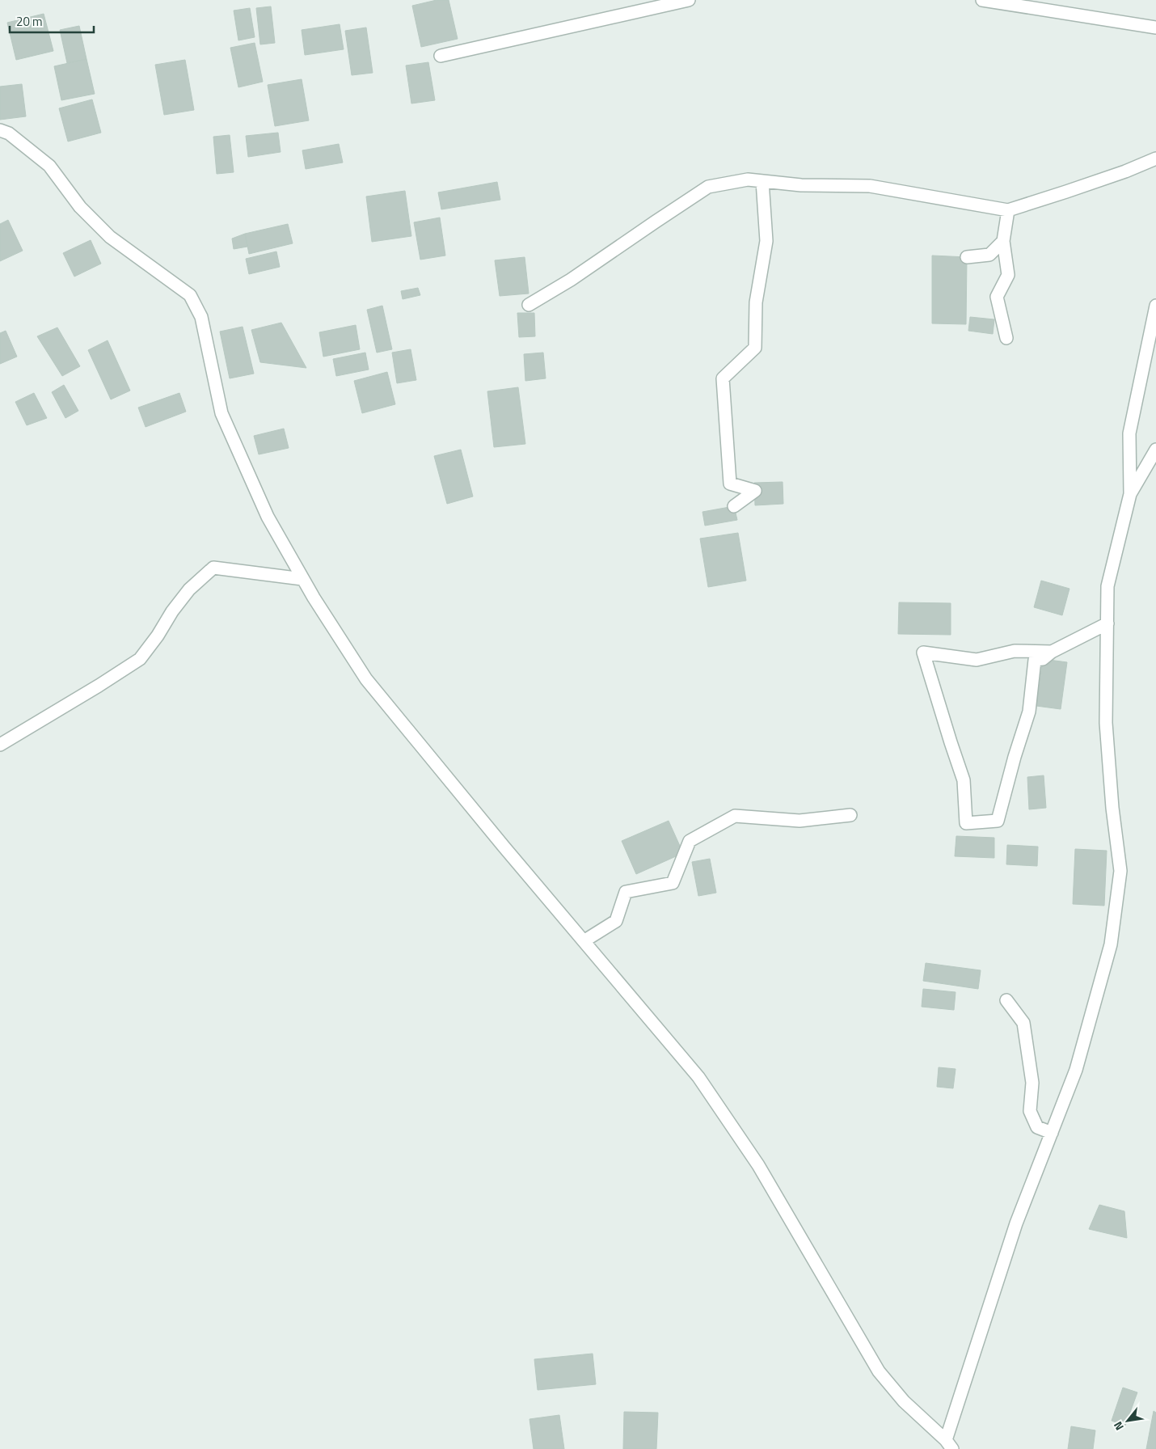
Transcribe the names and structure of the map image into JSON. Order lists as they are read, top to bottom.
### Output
{
  "scale_bar": "20 m",
  "north": "bottom left"
}
